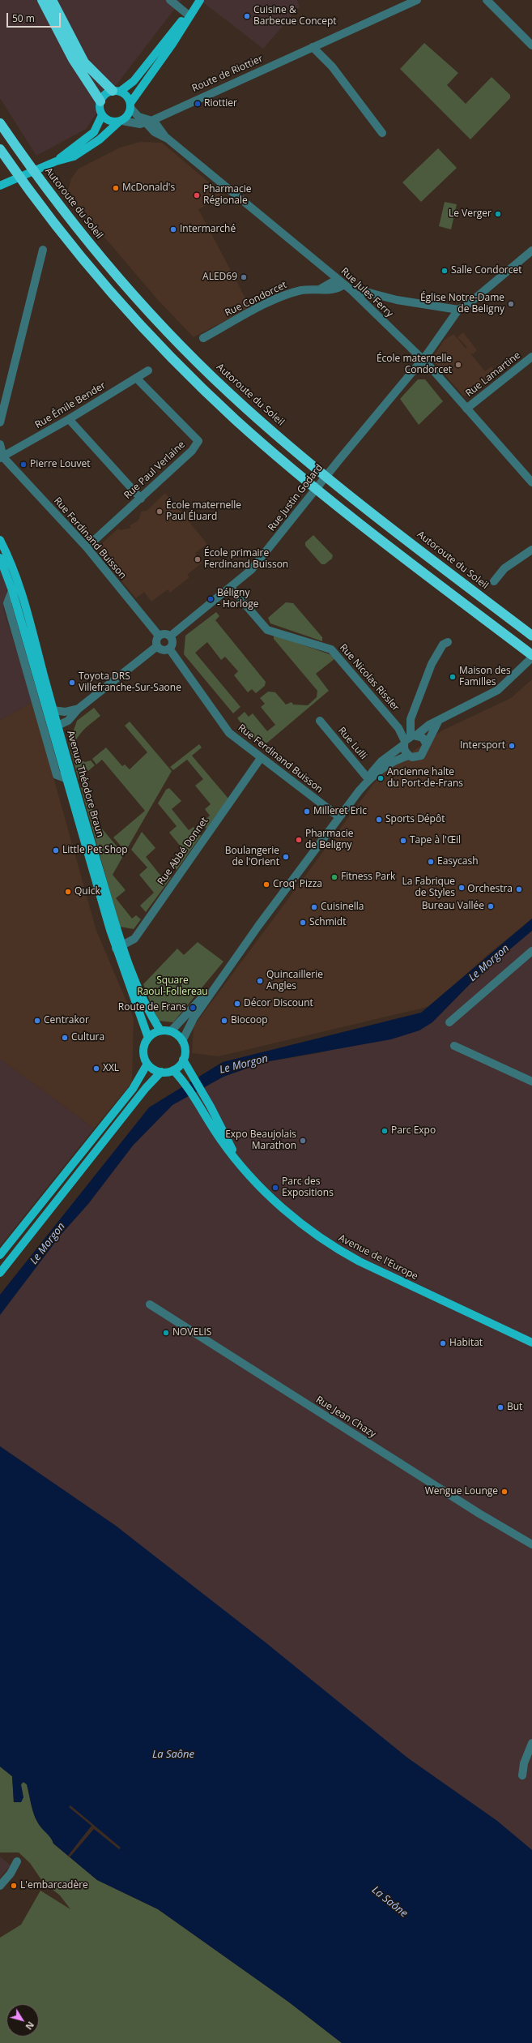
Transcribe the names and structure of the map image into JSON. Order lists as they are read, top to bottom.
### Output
{
  "streets": {
    "highway": ["Autoroute du Soleil"],
    "main road": ["Avenue Théodore Braun", "Avenue de l'Europe"],
    "street": [
      "Route de Riottier",
      "Rue Jules Ferry",
      "Rue Condorcet",
      "Rue Lamartine",
      "Rue Émile Bender",
      "Rue Paul Verlaine",
      "Rue Justin Godard",
      "Rue Ferdinand Buisson",
      "Rue Nicolas Rissler",
      "Rue Lulli",
      "Rue Abbé Donnet",
      "Rue Jean Chazy"
    ]
  },
  "crossings": [
    ["Route de Riottier", "Rue Jules Ferry"],
    ["Rue Jules Ferry", "Rue Condorcet"],
    ["Rue Jules Ferry", "Rue Lamartine"],
    ["Rue Jules Ferry", "Rue Justin Godard"],
    ["Rue Émile Bender", "Rue Paul Verlaine"],
    ["Rue Émile Bender", "Rue Ferdinand Buisson"],
    ["Rue Paul Verlaine", "Rue Ferdinand Buisson"],
    ["Rue Justin Godard", "Rue Ferdinand Buisson"],
    ["Rue Justin Godard", "Rue Nicolas Rissler"],
    ["Rue Ferdinand Buisson", "Rue Abbé Donnet"],
    ["Avenue Théodore Braun", "Rue Abbé Donnet"],
    ["Avenue Théodore Braun", "Avenue de l'Europe"]
  ],
  "water": ["Le Morgon", "La Saône"],
  "parks": ["Square Raoul-Follereau"],
  "places": [
    "Cuisine & Barbecue Concept",
    "Riottier",
    "McDonald's",
    "Pharmacie Régionale",
    "Le Verger",
    "Intermarché",
    "Salle Condorcet",
    "ALED69",
    "Église Notre-Dame de Beligny",
    "École maternelle Condorcet",
    "Pierre Louvet",
    "École maternelle Paul Éluard",
    "École primaire Ferdinand Buisson",
    "Béligny - Horloge",
    "Maison des Familles",
    "Toyota DRS Villefranche-Sur-Saone",
    "Intersport",
    "Ancienne halte du Port-de-Frans",
    "Milleret Eric",
    "Sports Dépôt",
    "Pharmacie de Beligny",
    "Tape à l'Œil",
    "Little Pet Shop",
    "Boulangerie de l'Orient",
    "Easycash",
    "Fitness Park",
    "Croq' Pizza",
    "La Fabrique de Styles",
    "Orchestra",
    "Quick",
    "Bureau Vallée",
    "Cuisinella",
    "Schmidt",
    "Quincaillerie Angles",
    "Décor Discount",
    "Route de Frans",
    "Centrakor",
    "Biocoop",
    "Cultura",
    "XXL",
    "Parc Expo",
    "Expo Beaujolais Marathon",
    "Parc des Expositions",
    "NOVELIS",
    "Habitat",
    "But",
    "Wengue Lounge",
    "L'embarcadère"
  ],
  "scale_bar": "50 m",
  "north": "bottom right"
}
